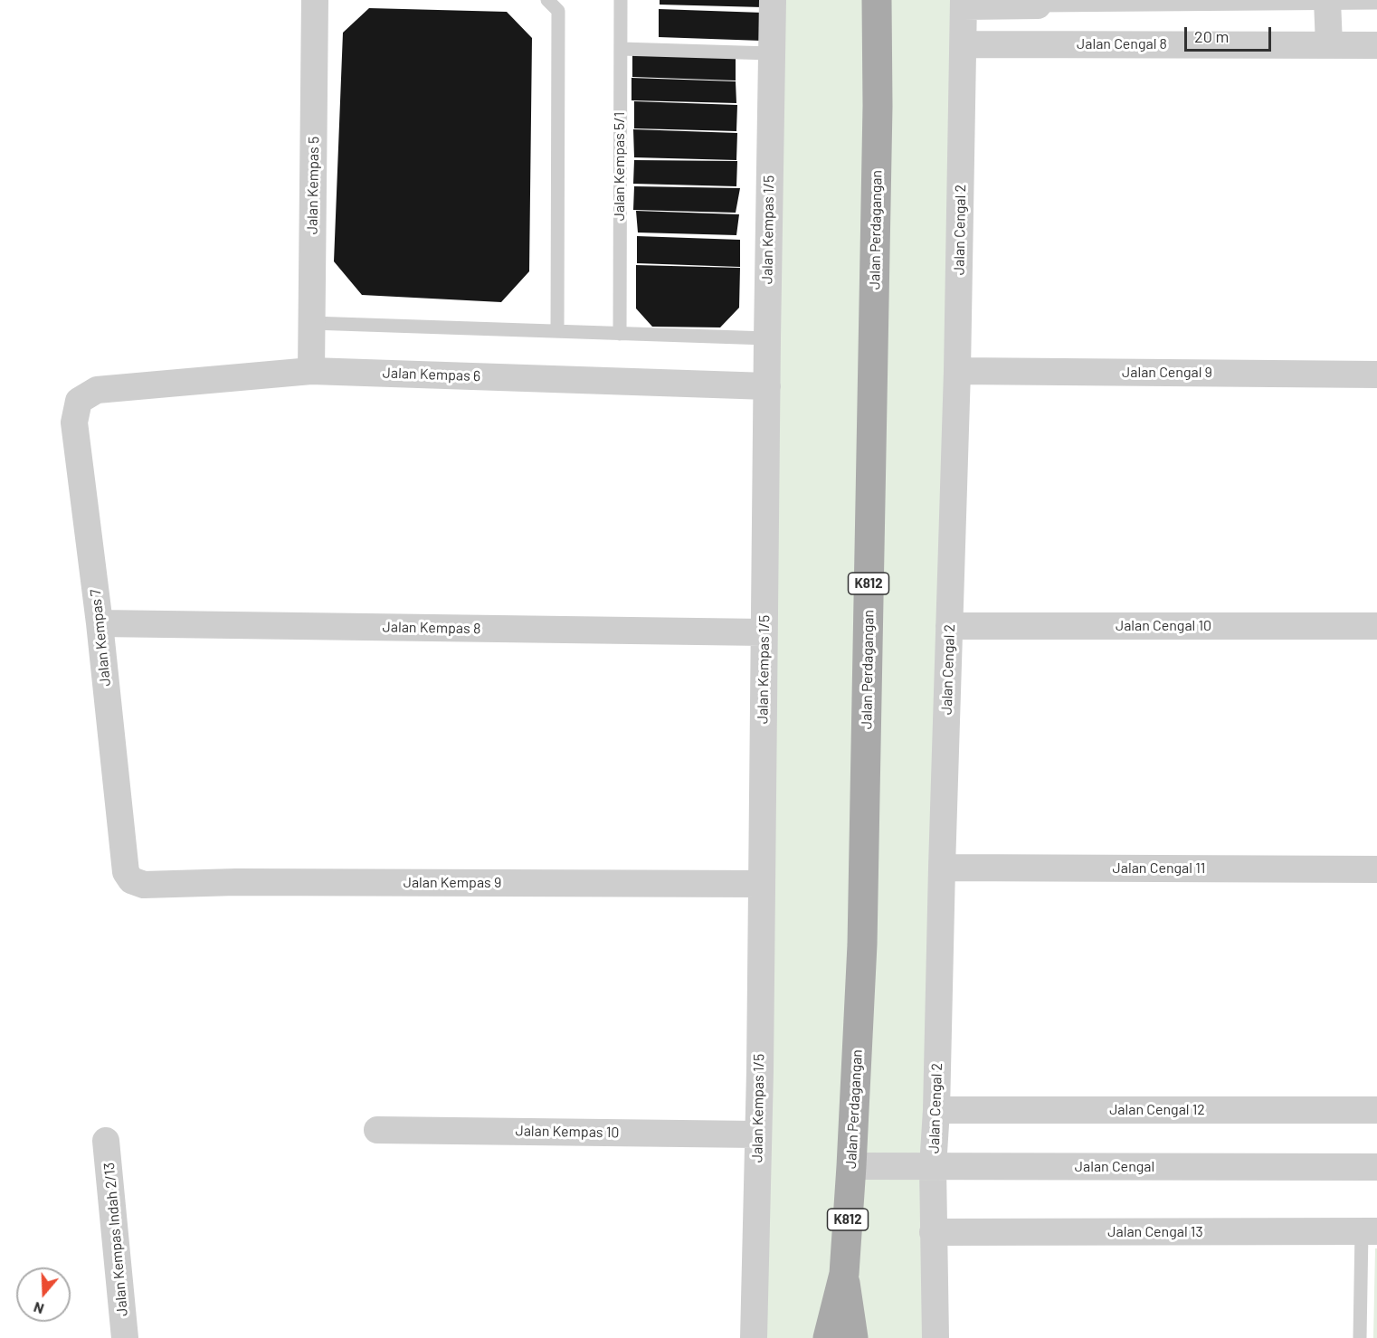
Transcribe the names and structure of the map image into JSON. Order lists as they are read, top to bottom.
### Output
{
  "streets": {
    "main road": ["Jalan Perdagangan", "K812"],
    "street": [
      "Jalan Cengal 8",
      "Jalan Kempas 5",
      "Jalan Kempas 1/5",
      "Jalan Cengal 2",
      "Jalan Cengal 9",
      "Jalan Kempas 6",
      "Jalan Cengal 10",
      "Jalan Kempas 8",
      "Jalan Kempas 7",
      "Jalan Cengal 11",
      "Jalan Kempas 9",
      "Jalan Cengal 12",
      "Jalan Kempas 10",
      "Jalan Cengal",
      "Jalan Cengal 13",
      "Jalan Kempas Indah 2/13"
    ],
    "lane": ["Jalan Kempas 5/1"]
  },
  "crossings": [
    ["Jalan Cengal 8", "Jalan Cengal 2"],
    ["Jalan Kempas 5", "Jalan Kempas 6"],
    ["Jalan Kempas 1/5", "Jalan Kempas 6"],
    ["Jalan Kempas 1/5", "Jalan Kempas 8"],
    ["Jalan Kempas 1/5", "Jalan Kempas 9"],
    ["Jalan Kempas 1/5", "Jalan Kempas 10"],
    ["Jalan Perdagangan", "Jalan Cengal"],
    ["Jalan Cengal 2", "Jalan Cengal 9"],
    ["Jalan Cengal 2", "Jalan Cengal 10"],
    ["Jalan Cengal 2", "Jalan Cengal 11"],
    ["Jalan Cengal 2", "Jalan Cengal 12"],
    ["Jalan Cengal 2", "Jalan Cengal"],
    ["Jalan Cengal 2", "Jalan Cengal 13"],
    ["Jalan Kempas 6", "Jalan Kempas 7"],
    ["Jalan Kempas 8", "Jalan Kempas 7"],
    ["Jalan Kempas 7", "Jalan Kempas 9"]
  ],
  "scale_bar": "20 m",
  "north": "bottom"
}
